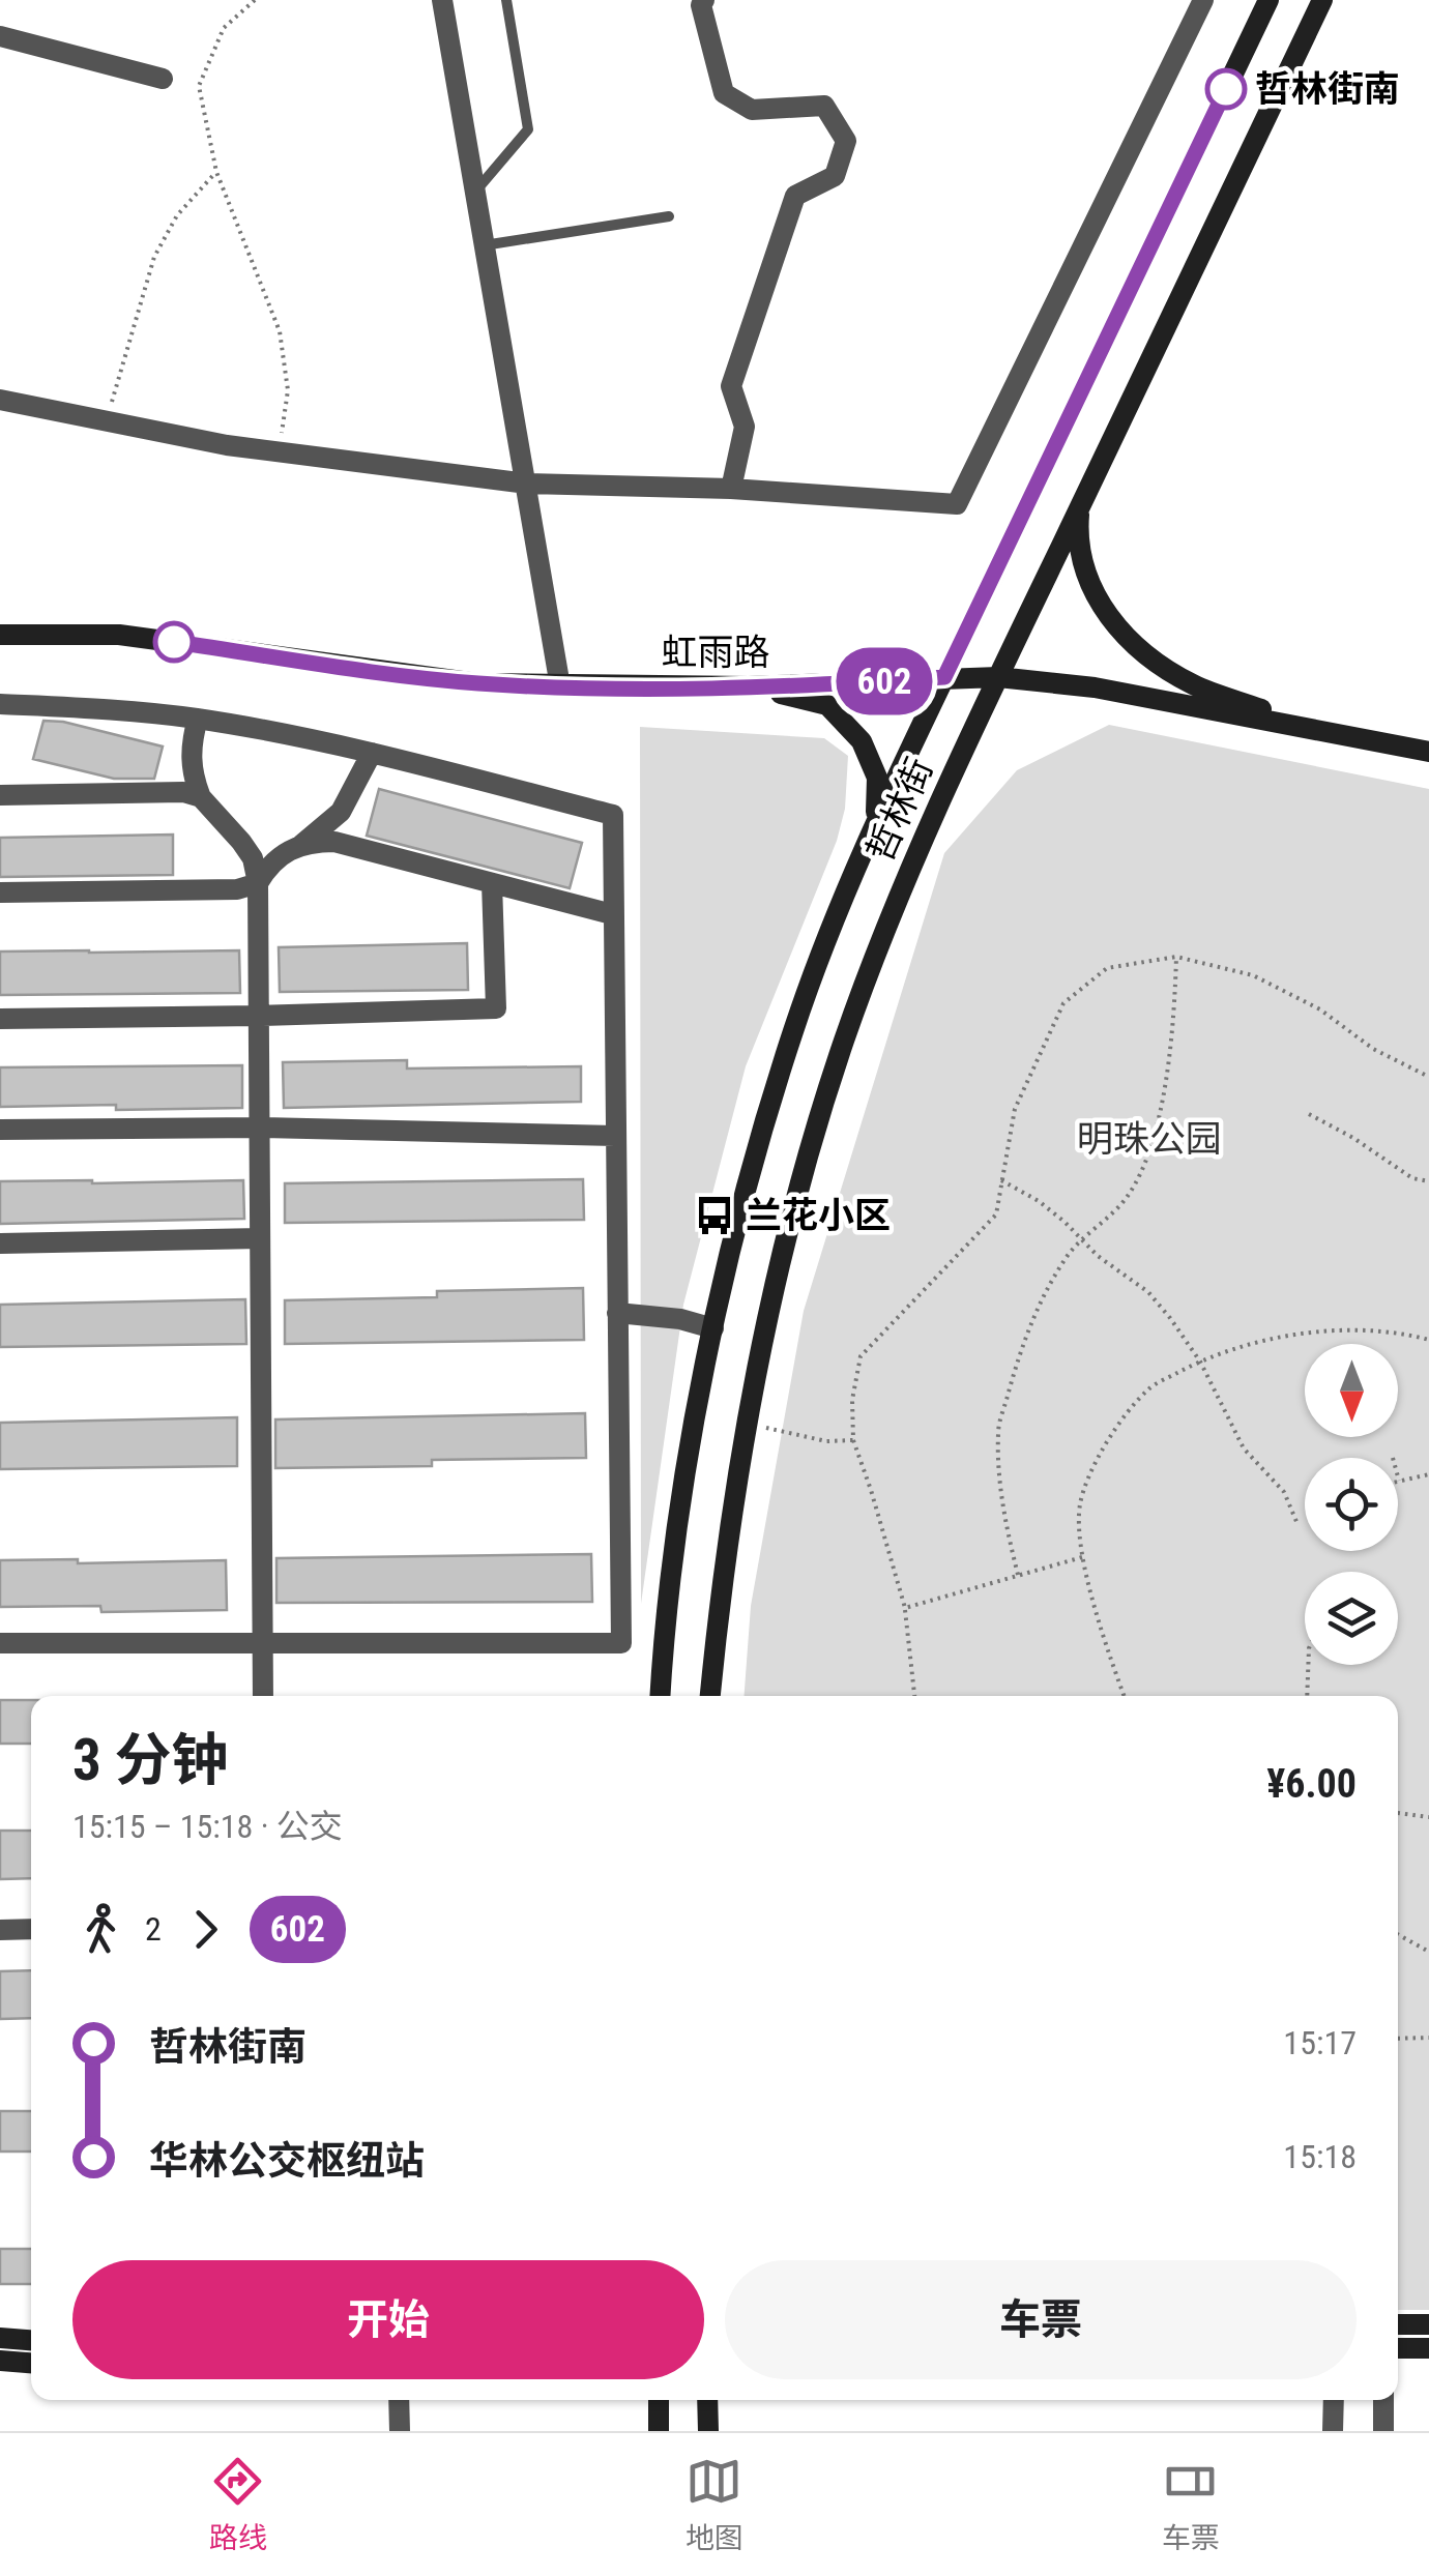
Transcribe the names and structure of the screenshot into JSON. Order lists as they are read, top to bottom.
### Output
{
  "streets": {
    "street": ["虹雨路", "哲林街"]
  },
  "crossings": [
    ["虹雨路", "哲林街"]
  ],
  "parks": ["明珠公园"],
  "places": {
    "other": ["哲林街南"],
    "bus stop": ["兰花小区"]
  },
  "lines": ["bus line 602"],
  "north": "bottom",
  "page": {
    "on_map": "602",
    "heading": ["3 分钟", "15:15 – 15:18 · 公交", "¥6.00"],
    "legs": ["2", "602"],
    "list": [
      {
        "name": "哲林街南",
        "value": "15:17"
      },
      {
        "name": "华林公交枢纽站",
        "value": "15:18"
      }
    ],
    "buttons": ["开始", "车票"],
    "tabs": ["路线", "地图", "车票"]
  }
}
